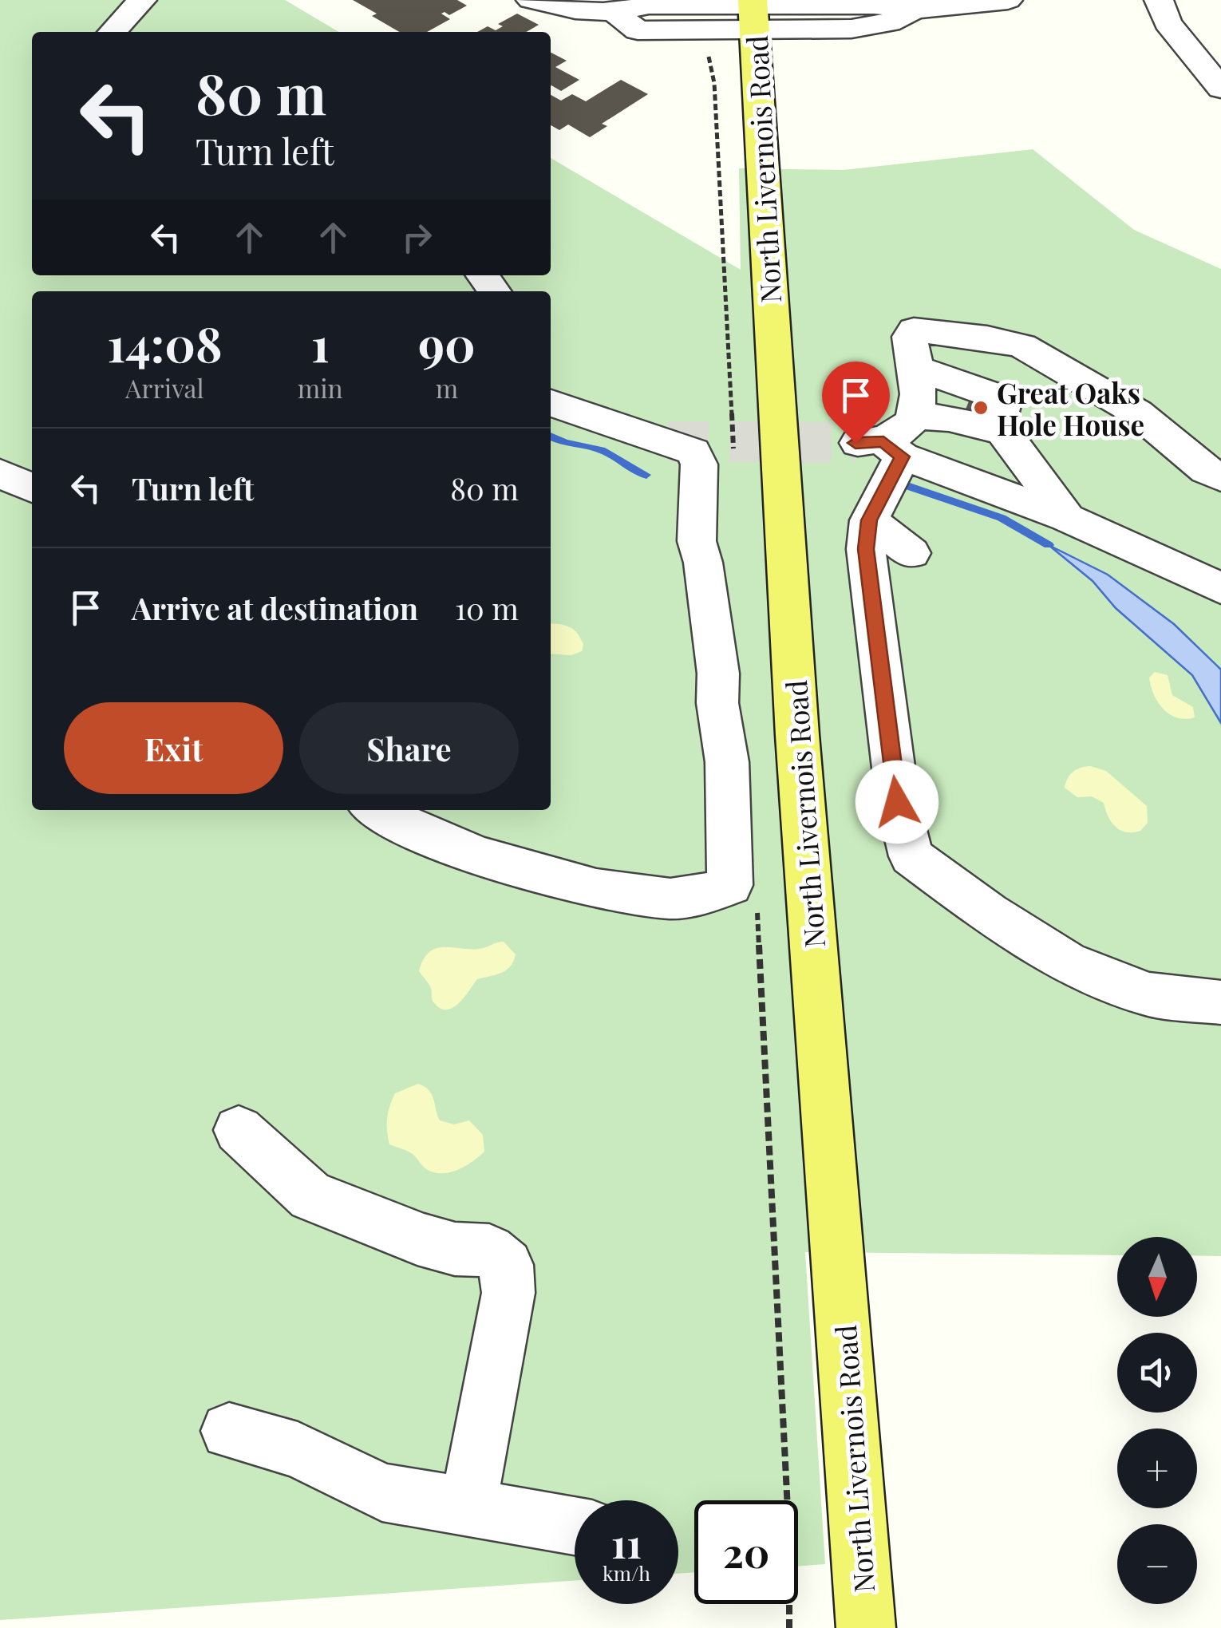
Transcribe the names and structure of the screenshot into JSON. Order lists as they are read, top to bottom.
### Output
{
  "streets": {
    "main road": ["North Livernois Road"]
  },
  "places": ["Great Oaks Hole House"],
  "north": "bottom",
  "page": {
    "turn": ["80 m", "Turn left"],
    "eta": [
      "14:08",
      "Arrival",
      "1",
      "min",
      "90",
      "m"
    ],
    "list": [
      {
        "name": "Turn left",
        "value": "80 m"
      },
      {
        "name": "Arrive at destination",
        "value": "10 m"
      }
    ],
    "buttons": ["Exit", "Share"],
    "map_buttons": ["+", "−"],
    "speed": "11 km/h",
    "limit": "20"
  }
}
